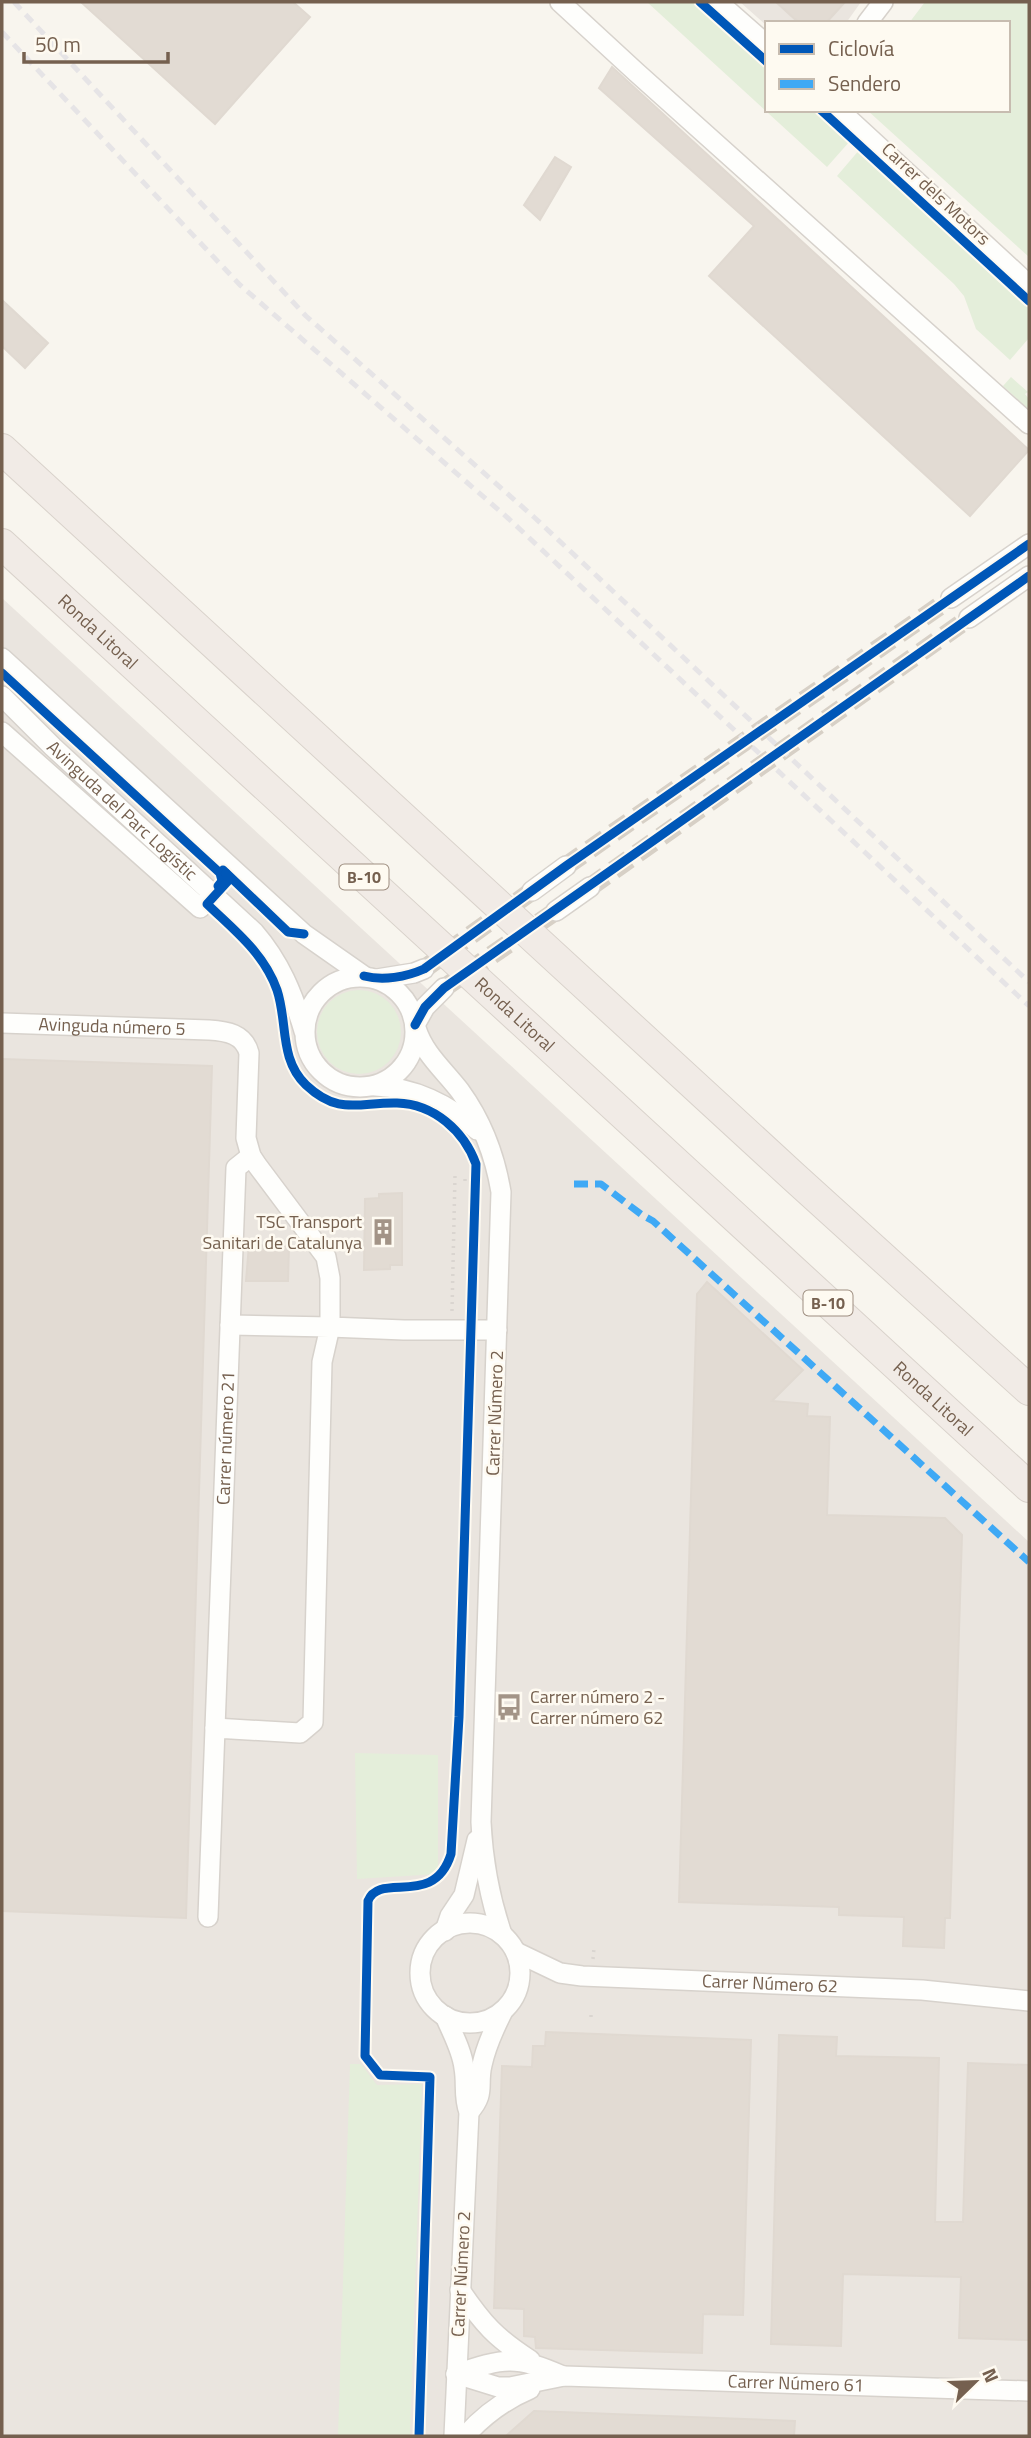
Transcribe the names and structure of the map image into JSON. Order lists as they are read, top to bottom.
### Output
{
  "streets": {
    "highway": ["Ronda Litoral", "B-10"],
    "street": [
      "Carrer dels Motors",
      "Avinguda del Parc Logístic",
      "Avinguda número 5",
      "Carrer Número 2",
      "Carrer número 21",
      "Carrer Número 62",
      "Carrer Número 61"
    ]
  },
  "crossings": [
    ["Avinguda del Parc Logístic", "Carrer Número 2"],
    ["Avinguda número 5", "Carrer número 21"],
    ["Carrer Número 2", "Carrer Número 62"],
    ["Carrer Número 2", "Carrer Número 61"]
  ],
  "places": {
    "building": ["TSC Transport Sanitari de Catalunya"],
    "bus stop": ["Carrer número 2 - Carrer número 62"]
  },
  "legend": ["Ciclovía", "Sendero"],
  "scale_bar": "50 m",
  "north": "top right"
}
